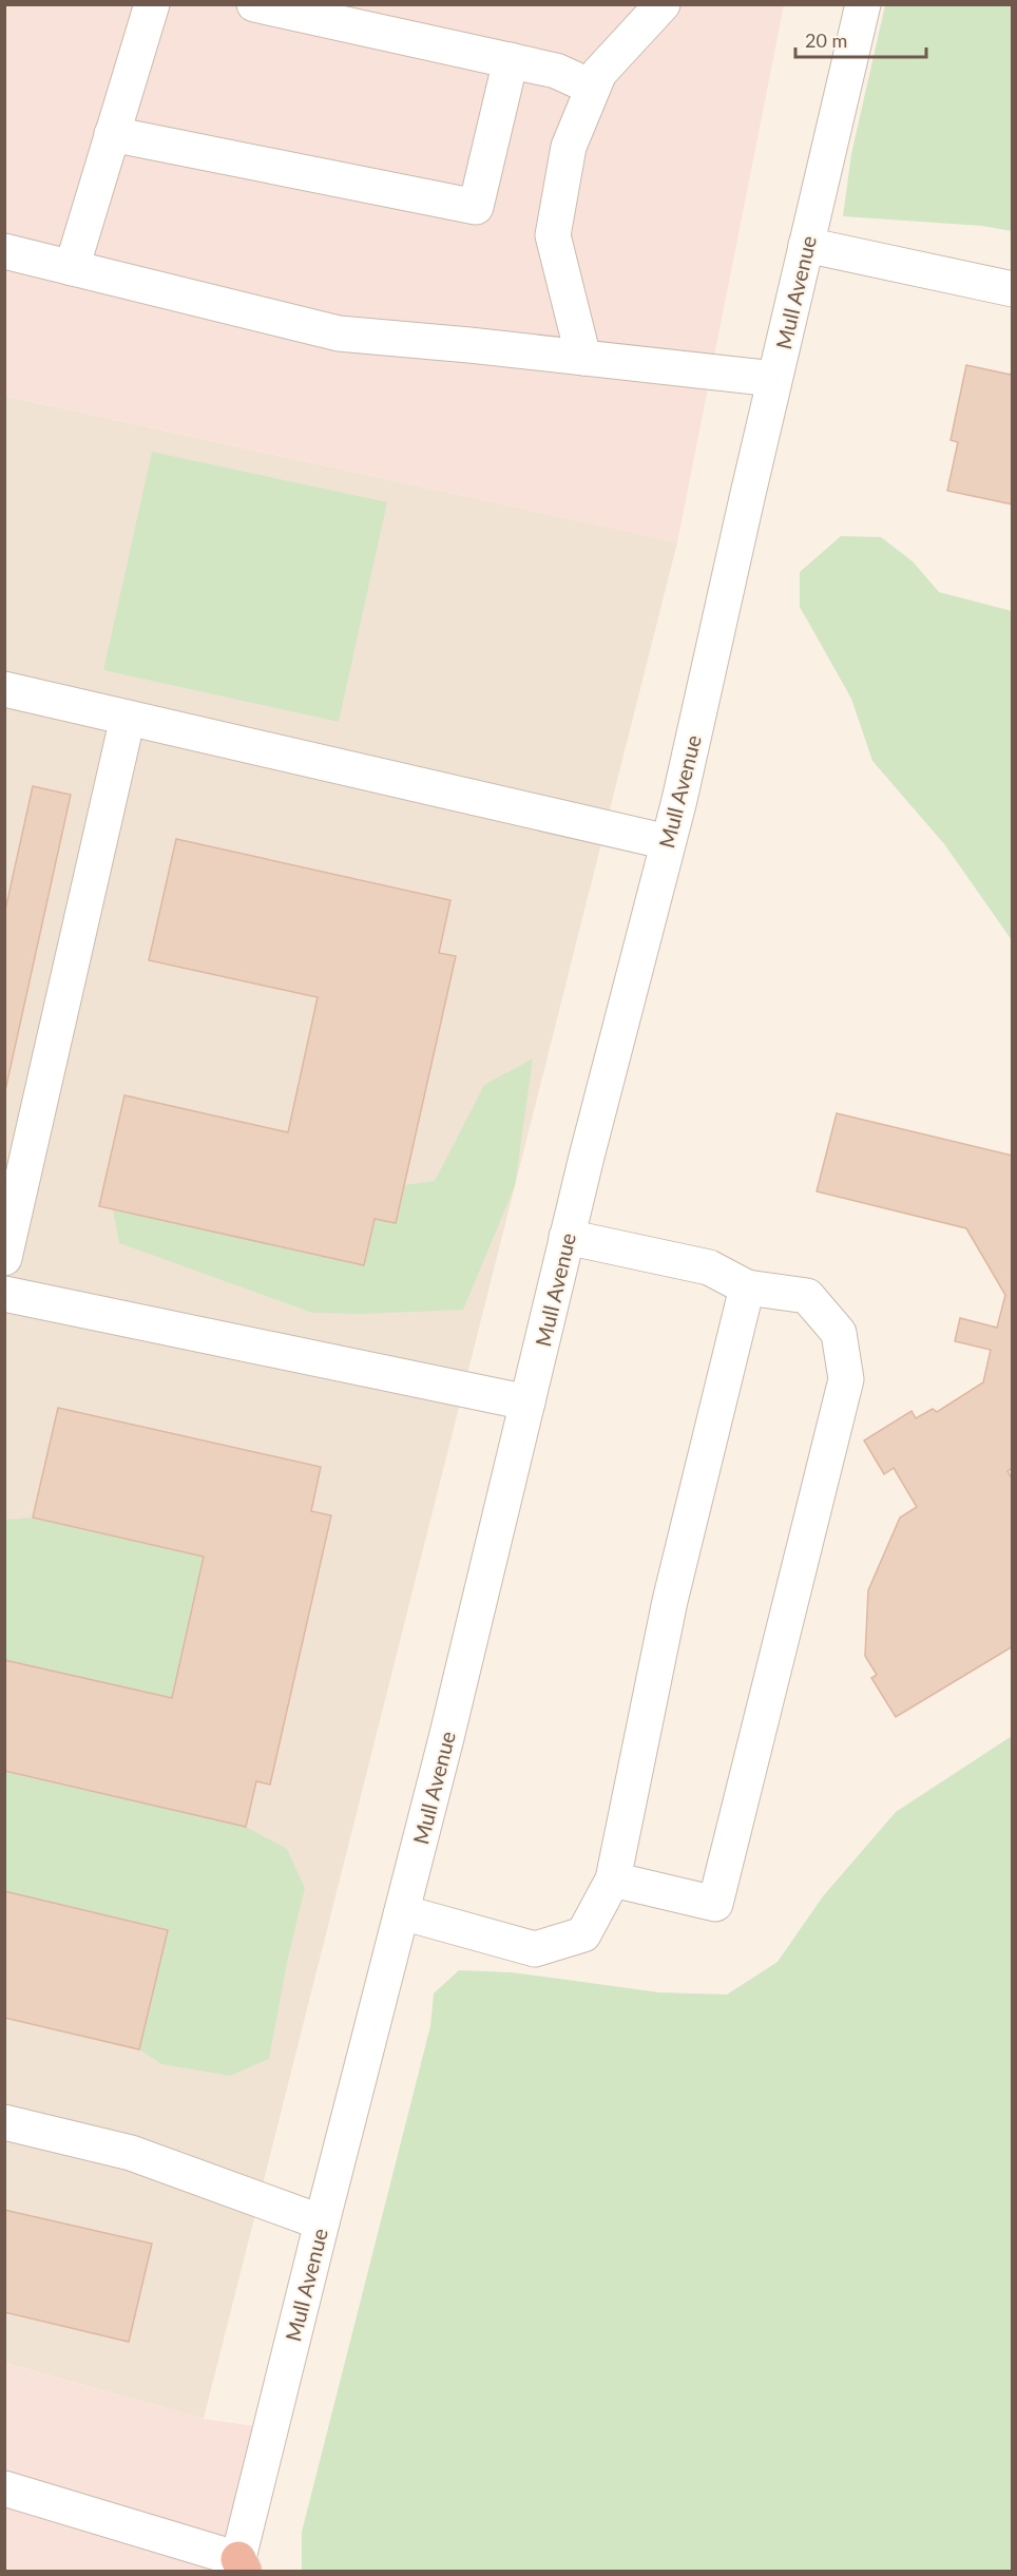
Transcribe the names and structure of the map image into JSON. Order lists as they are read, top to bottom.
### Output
{
  "streets": {
    "street": ["Mull Avenue"]
  },
  "scale_bar": "20 m"
}
